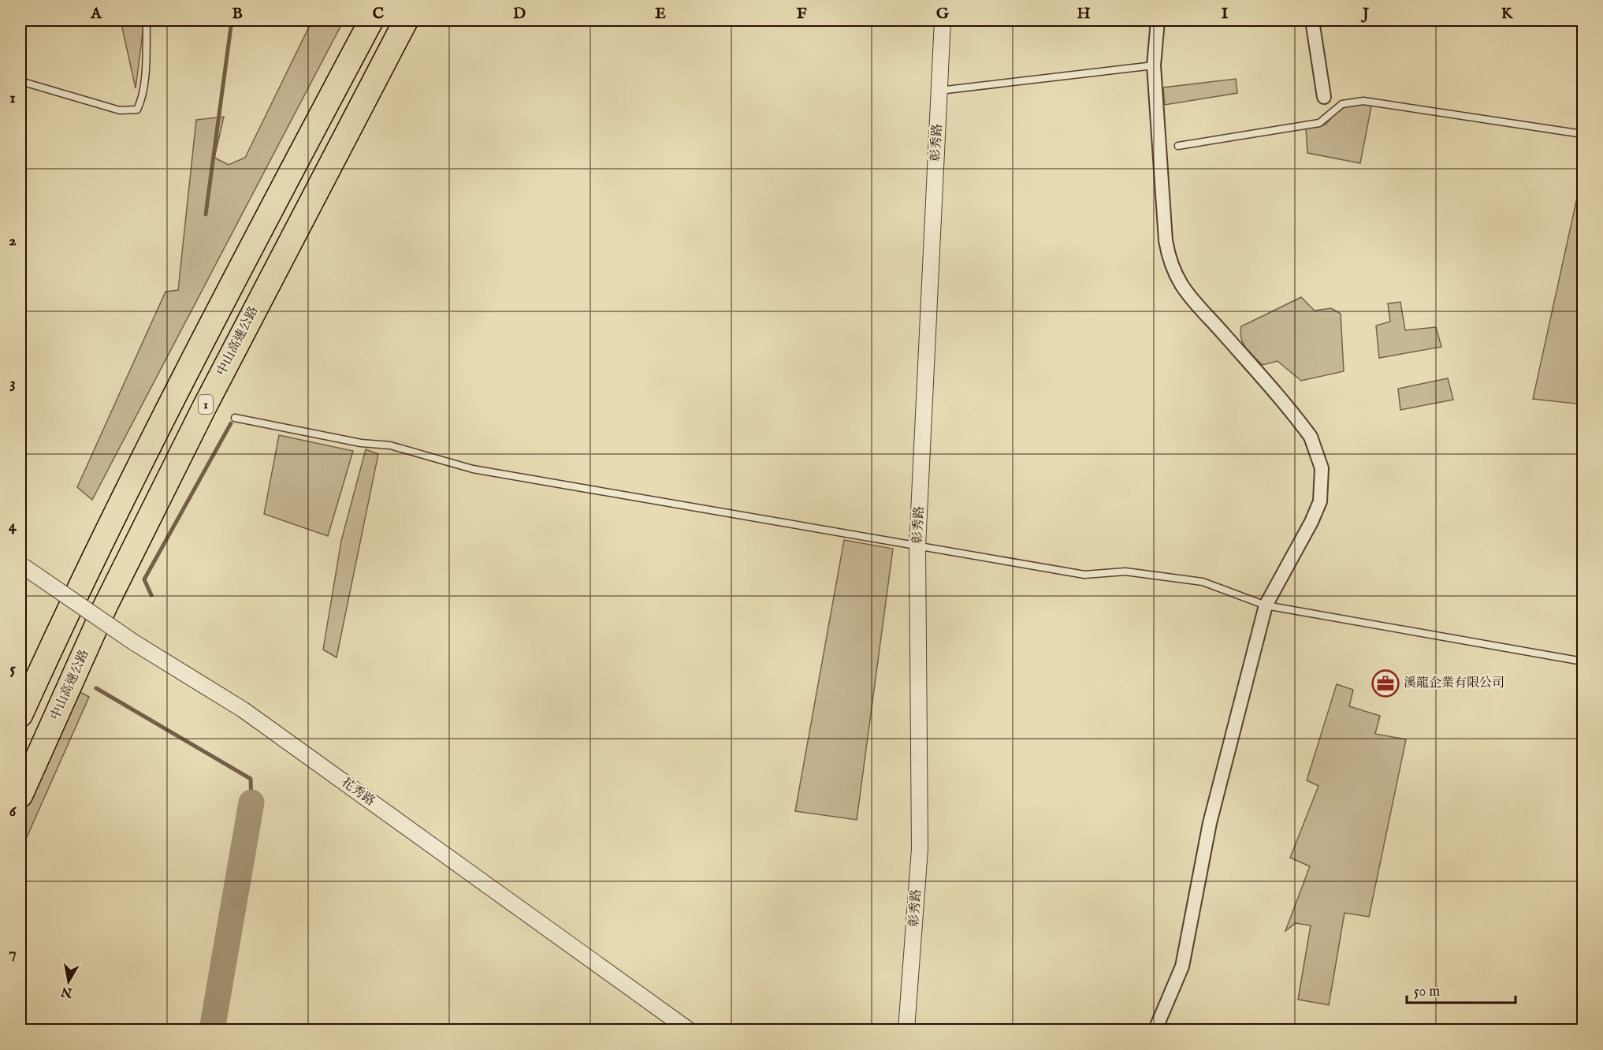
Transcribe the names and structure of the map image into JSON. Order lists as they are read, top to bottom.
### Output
{
  "streets": {
    "highway": ["中山高速公路", "1"],
    "street": ["彰秀路", "花秀路"]
  },
  "places": {
    "office": ["溪龍企業有限公司"]
  },
  "scale_bar": "50 m",
  "north": "bottom",
  "grid": {
    "columns": [
      "A",
      "B",
      "C",
      "D",
      "E",
      "F",
      "G",
      "H",
      "I",
      "J",
      "K"
    ],
    "rows": [
      "1",
      "2",
      "3",
      "4",
      "5",
      "6",
      "7"
    ]
  }
}
